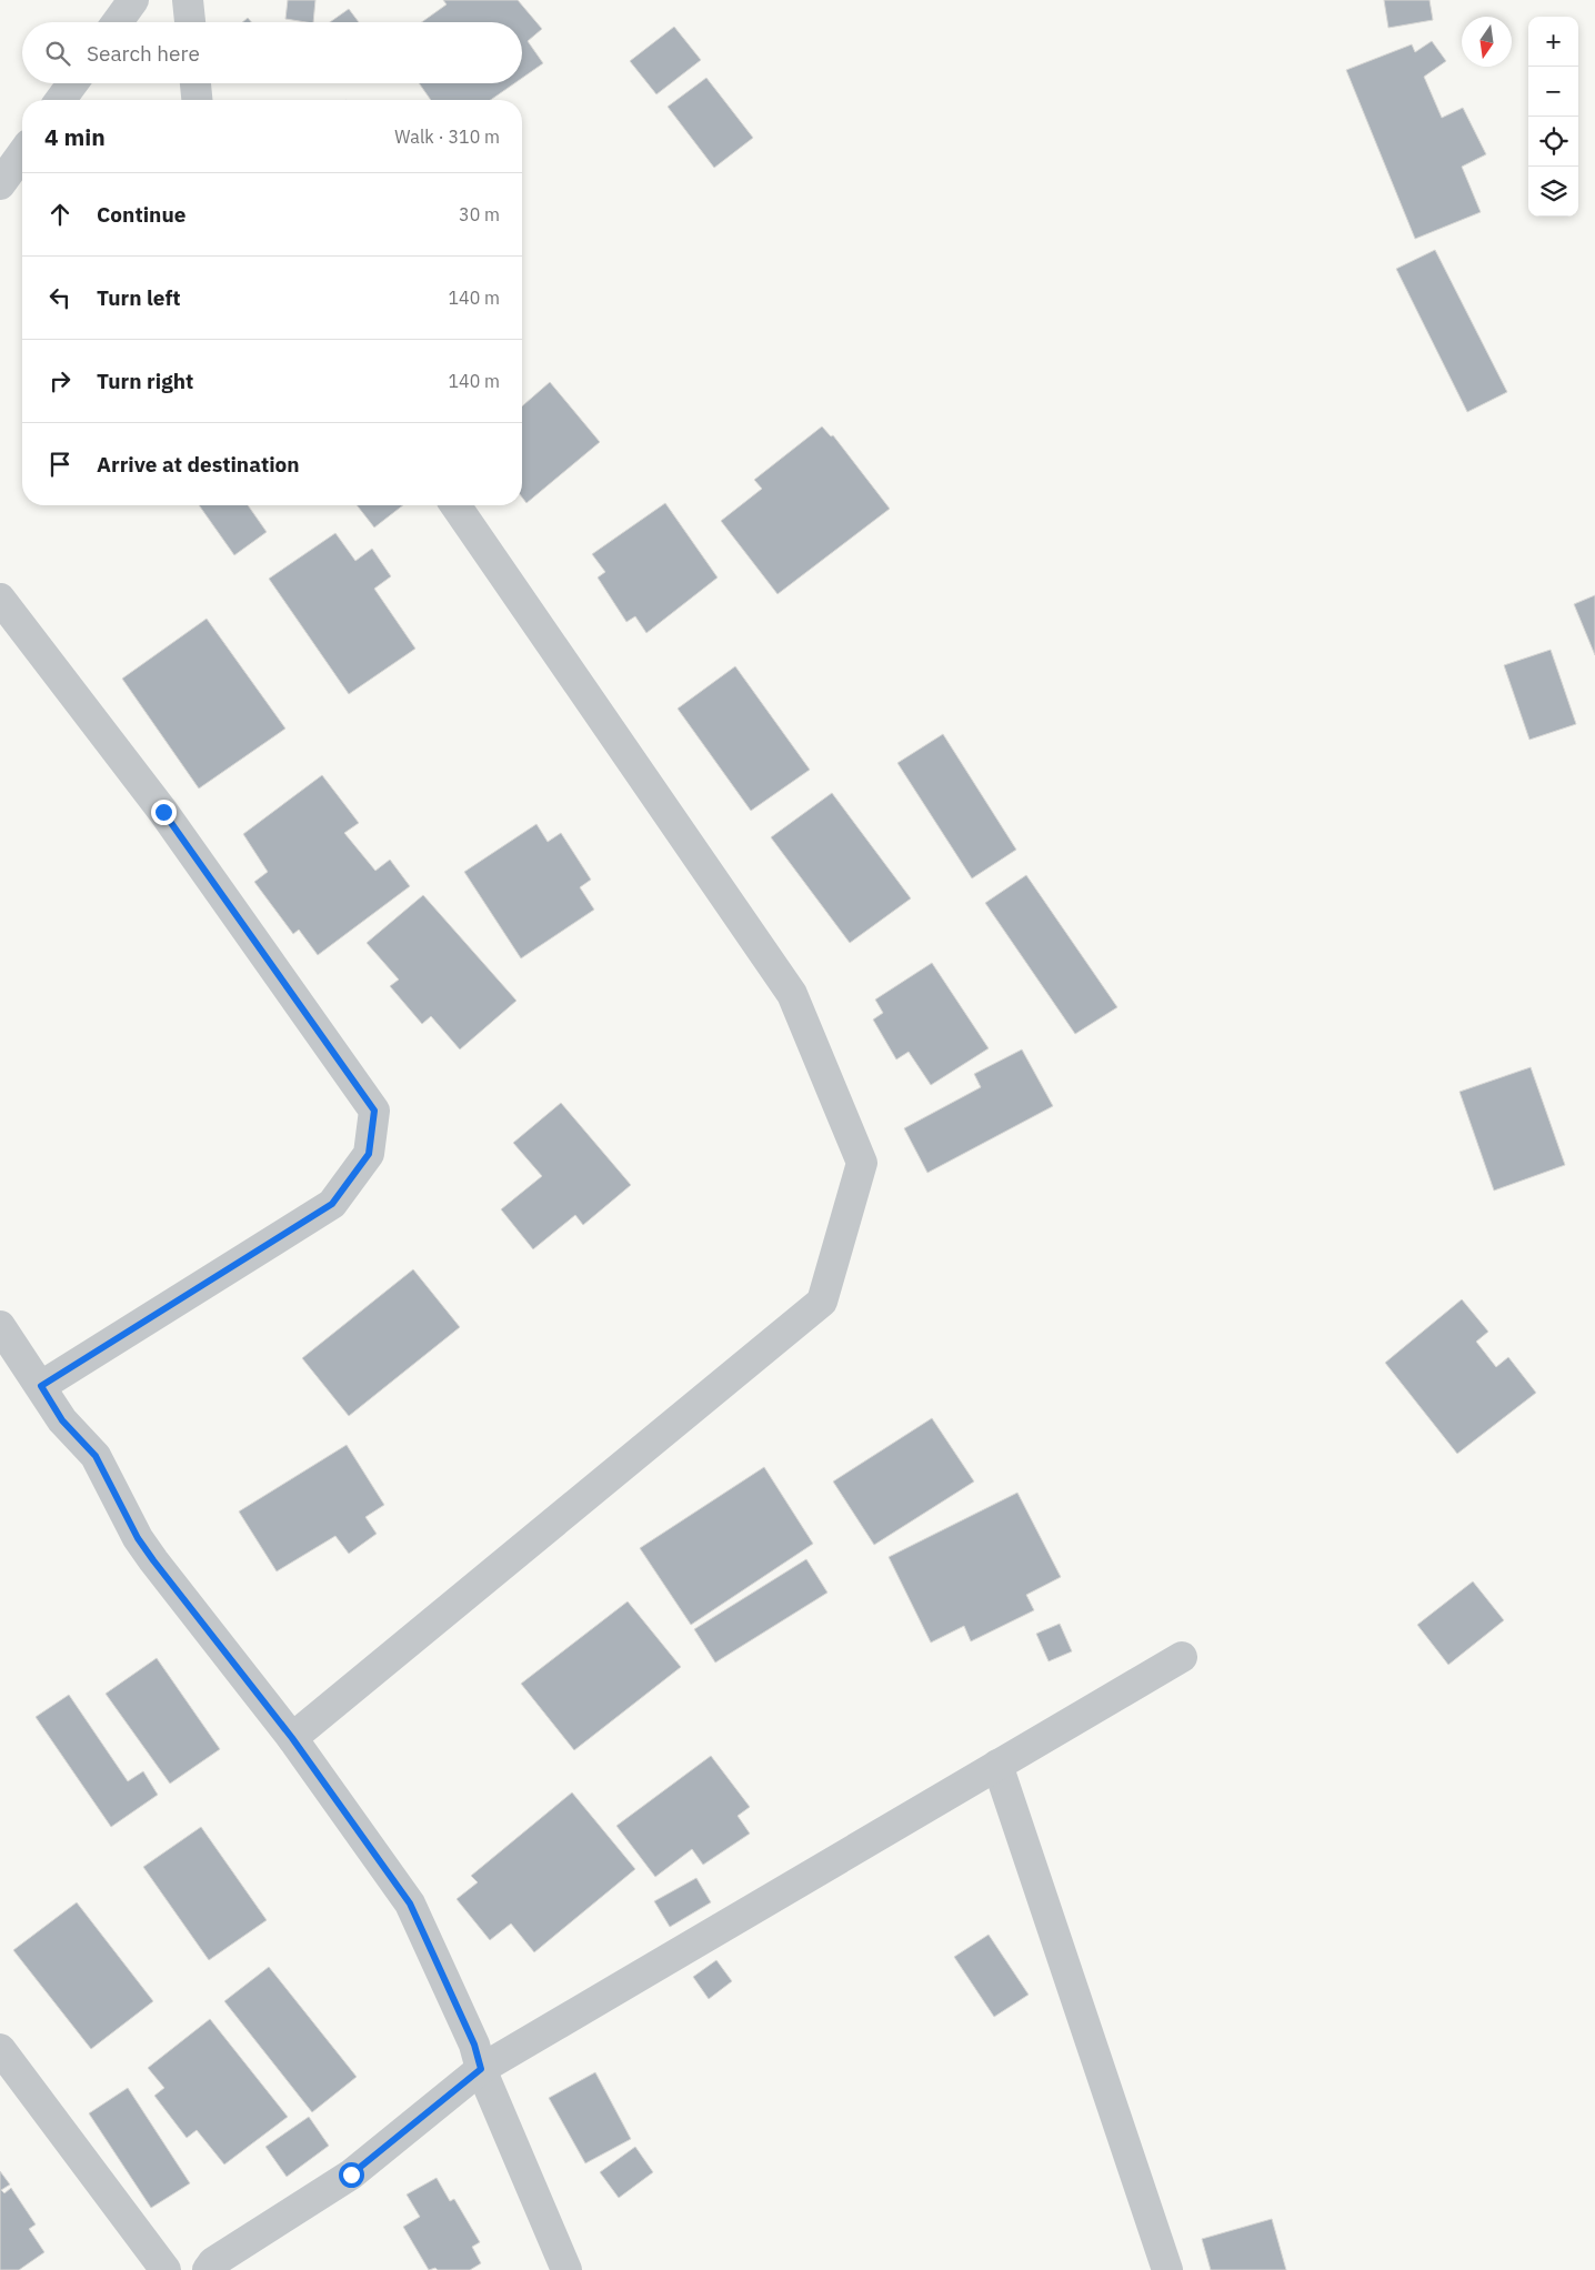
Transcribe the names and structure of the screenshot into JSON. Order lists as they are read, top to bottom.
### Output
{
  "north": "bottom",
  "page": {
    "map_buttons": ["+", "−"],
    "search": "Search here",
    "heading": ["4 min", "Walk · 310 m"],
    "list": [
      ["Continue", "30 m"],
      ["Turn left", "140 m"],
      ["Turn right", "140 m"],
      "Arrive at destination"
    ]
  }
}
